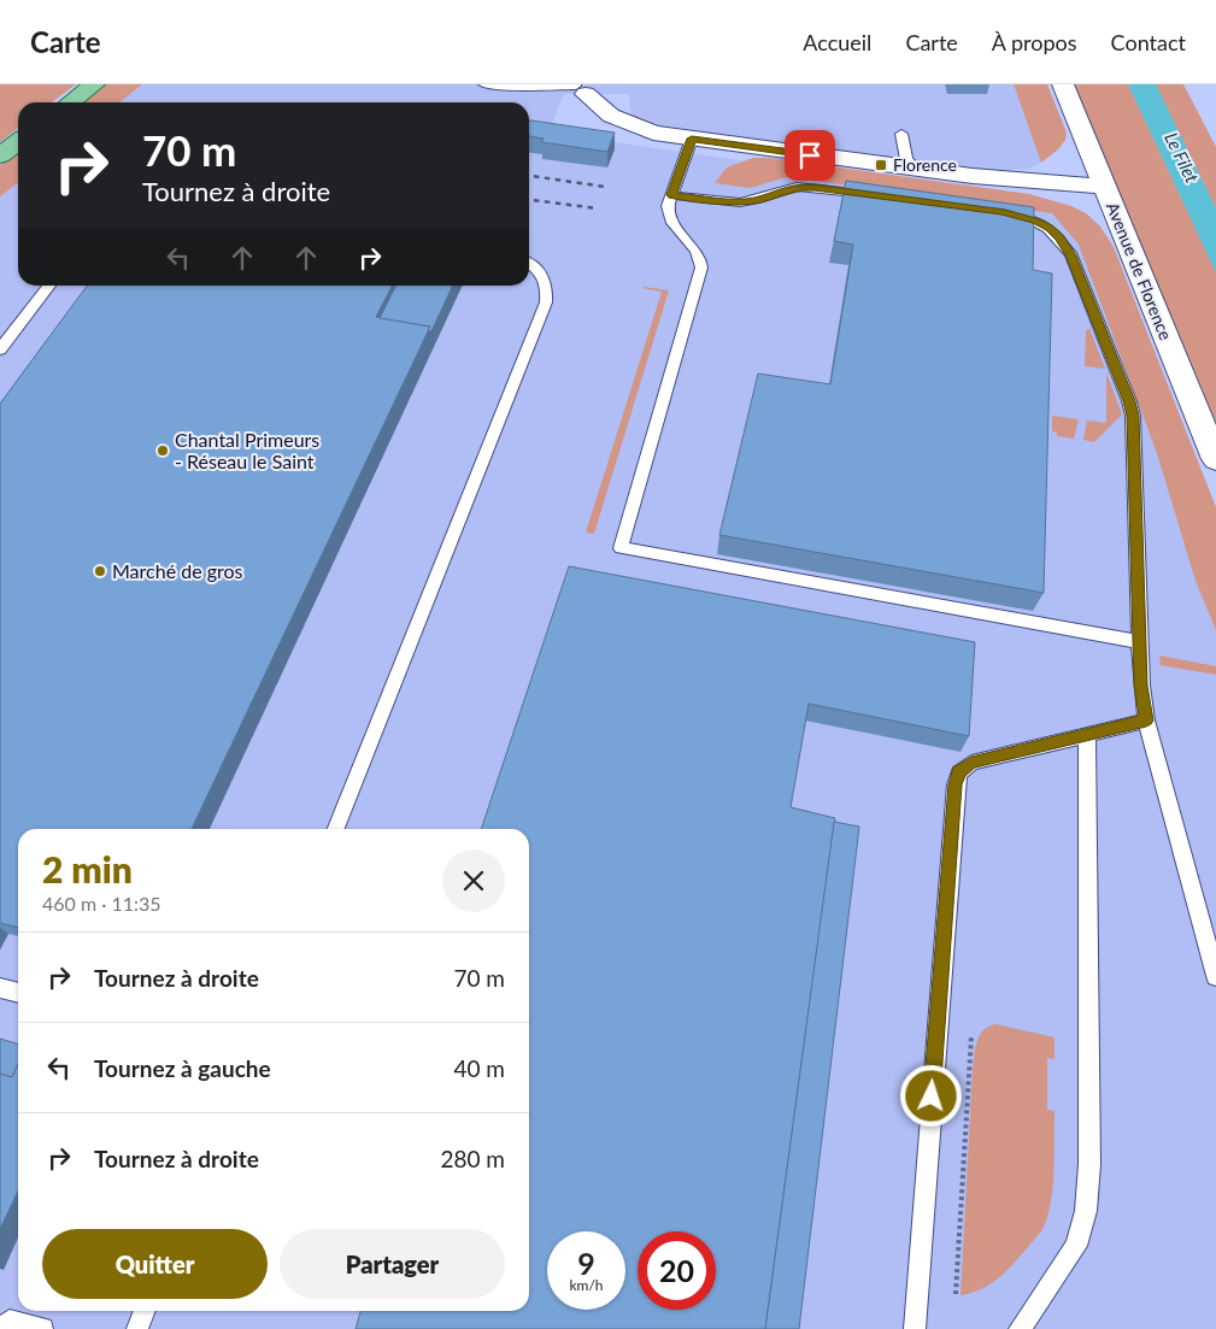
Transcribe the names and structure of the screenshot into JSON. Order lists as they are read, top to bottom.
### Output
{
  "streets": {
    "street": ["Avenue de Florence"]
  },
  "water": ["Le Filet"],
  "places": {
    "transit": ["Florence"],
    "other": ["Chantal Primeurs - Réseau le Saint", "Marché de gros"]
  },
  "page": {
    "header": "Carte",
    "nav": [
      "Accueil",
      "Carte",
      "À propos",
      "Contact"
    ],
    "turn": ["70 m", "Tournez à droite"],
    "heading": ["2 min", "460 m · 11:35"],
    "list": [
      {
        "name": "Tournez à droite",
        "value": "70 m"
      },
      {
        "name": "Tournez à gauche",
        "value": "40 m"
      },
      {
        "name": "Tournez à droite",
        "value": "280 m"
      }
    ],
    "buttons": ["Quitter", "Partager"],
    "speed": "9 km/h",
    "limit": "20"
  }
}
